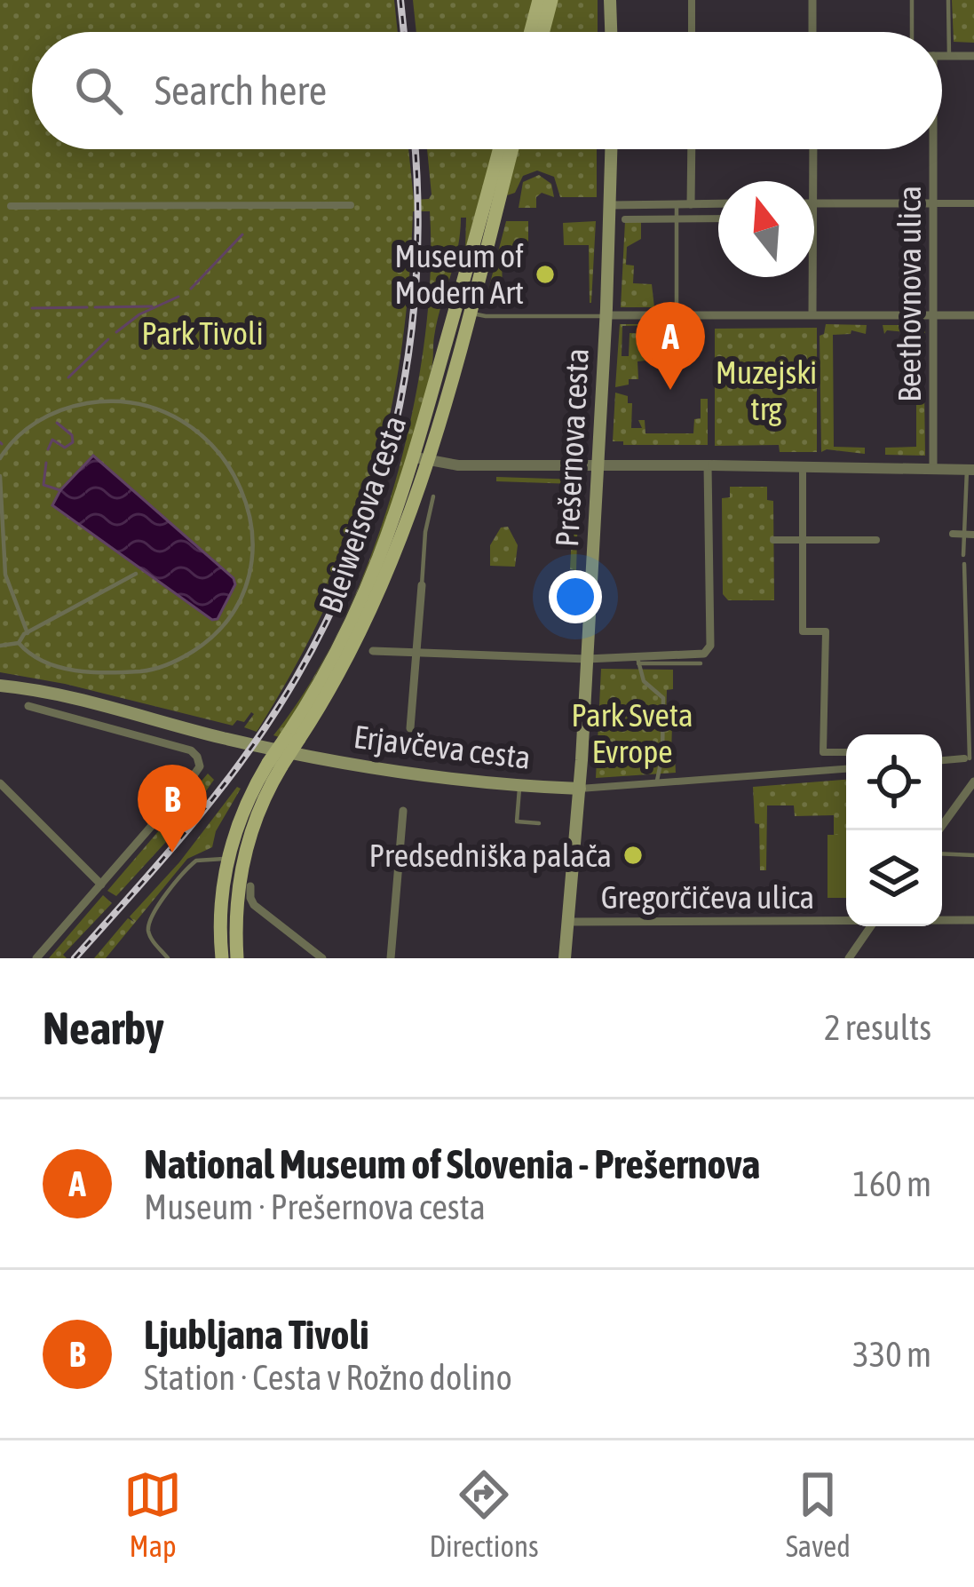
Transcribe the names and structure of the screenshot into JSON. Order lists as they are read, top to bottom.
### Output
{
  "streets": {
    "main road": ["Prešernova cesta", "Bleiweisova cesta", "Erjavčeva cesta"],
    "street": ["Beethovnova ulica", "Gregorčičeva ulica"]
  },
  "crossings": [
    ["Prešernova cesta", "Erjavčeva cesta"],
    ["Prešernova cesta", "Gregorčičeva ulica"]
  ],
  "parks": ["Park Tivoli", "Muzejski trg", "Park Sveta Evrope"],
  "places": ["Museum of Modern Art", "Predsedniška palača"],
  "north": "top",
  "page": {
    "search": "Search here",
    "pins": ["A", "B"],
    "heading": ["Nearby", "2 results"],
    "list": [
      {
        "mark": "A",
        "name": "National Museum of Slovenia - Prešernova",
        "note": "Museum · Prešernova cesta",
        "value": "160 m"
      },
      {
        "mark": "B",
        "name": "Ljubljana Tivoli",
        "note": "Station · Cesta v Rožno dolino",
        "value": "330 m"
      }
    ],
    "nav": ["Map", "Directions", "Saved"]
  }
}
